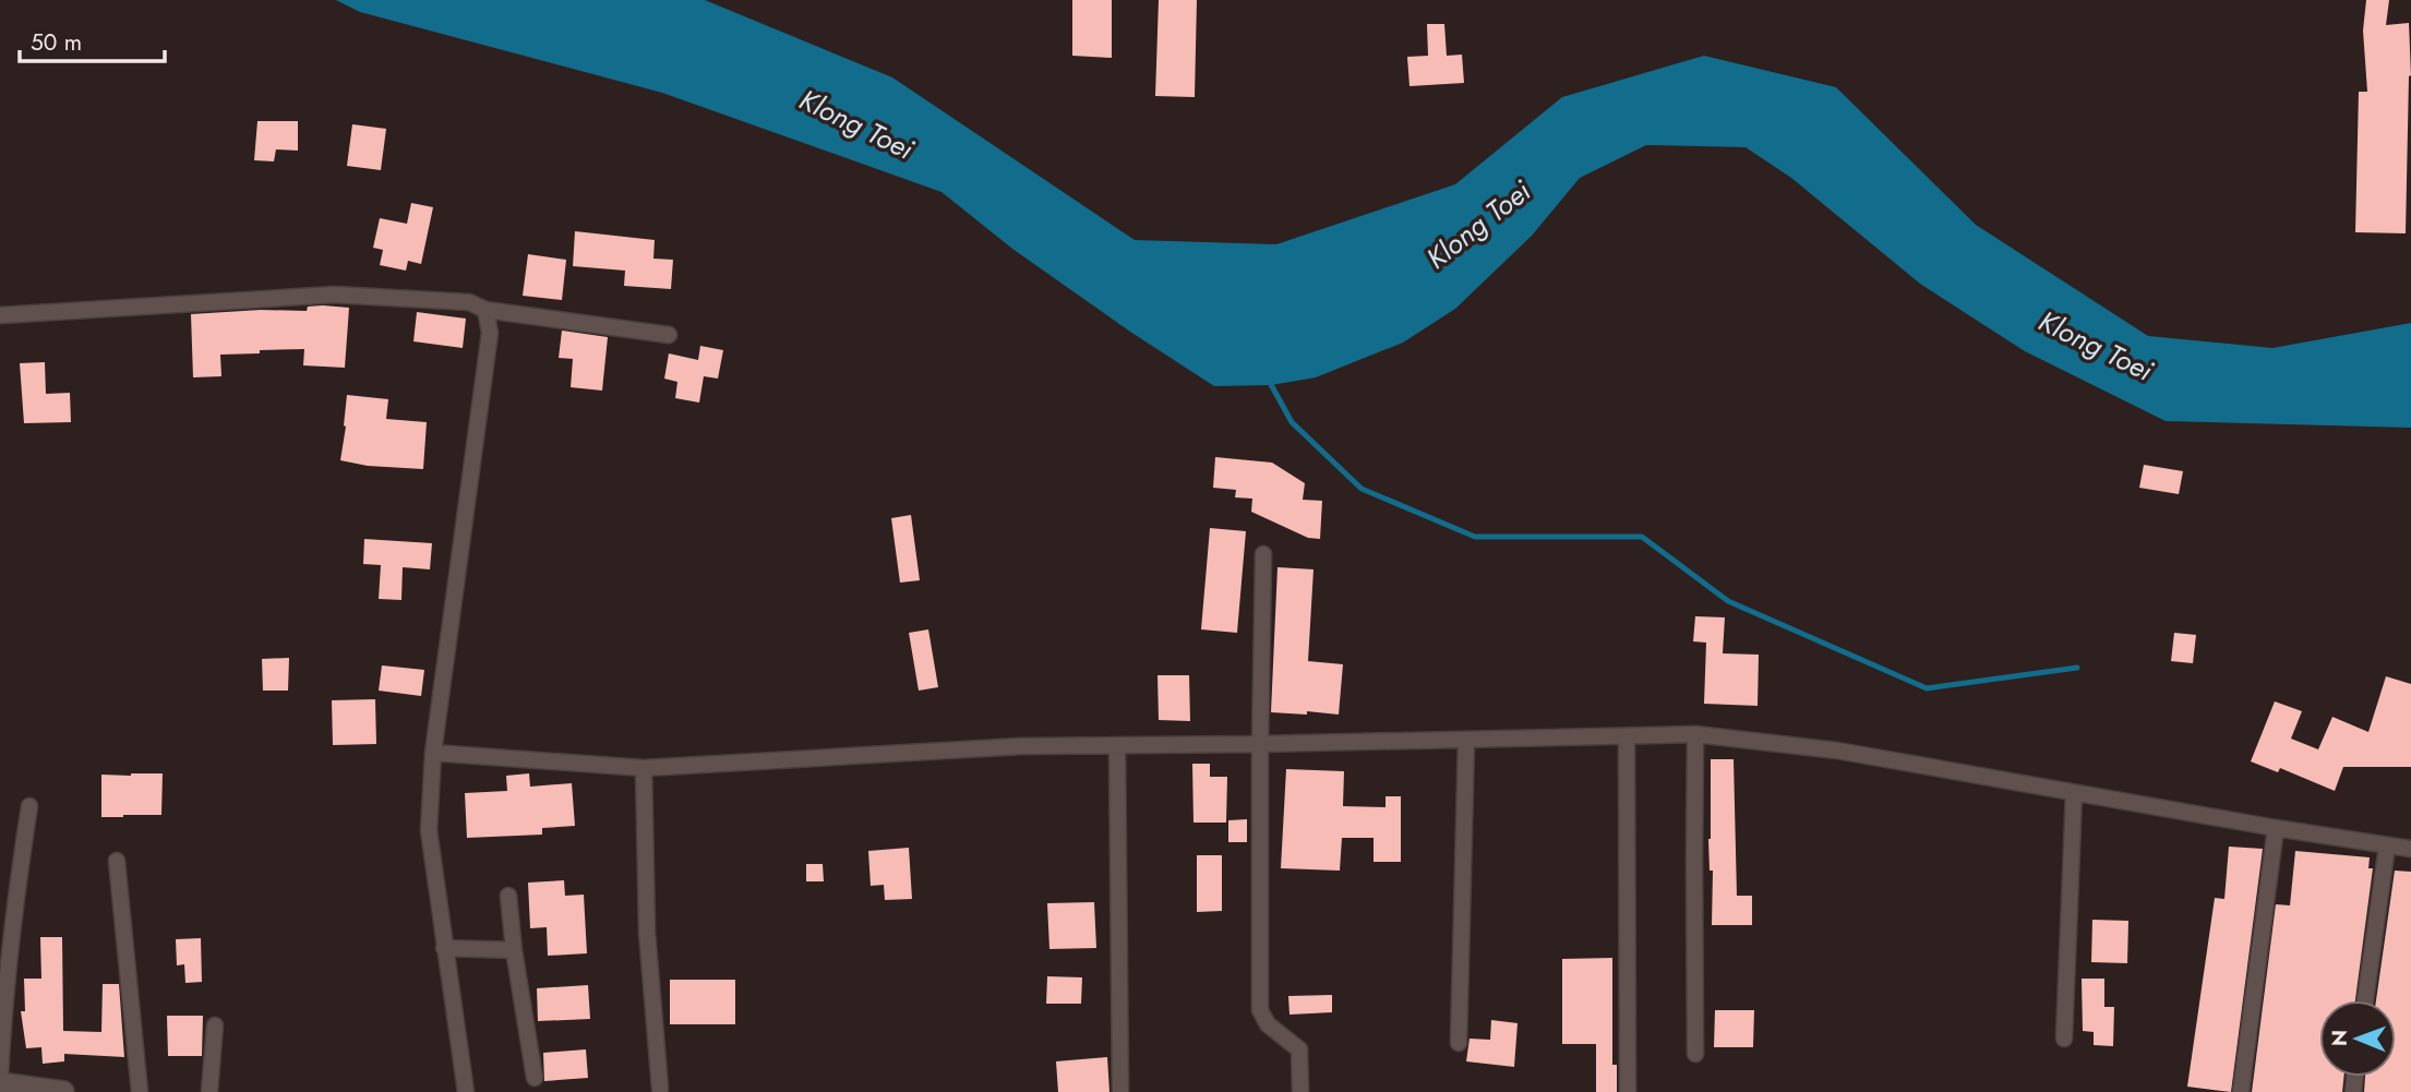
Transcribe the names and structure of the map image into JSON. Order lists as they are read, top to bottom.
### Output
{
  "water": ["Klong Toei"],
  "scale_bar": "50 m",
  "north": "left"
}
